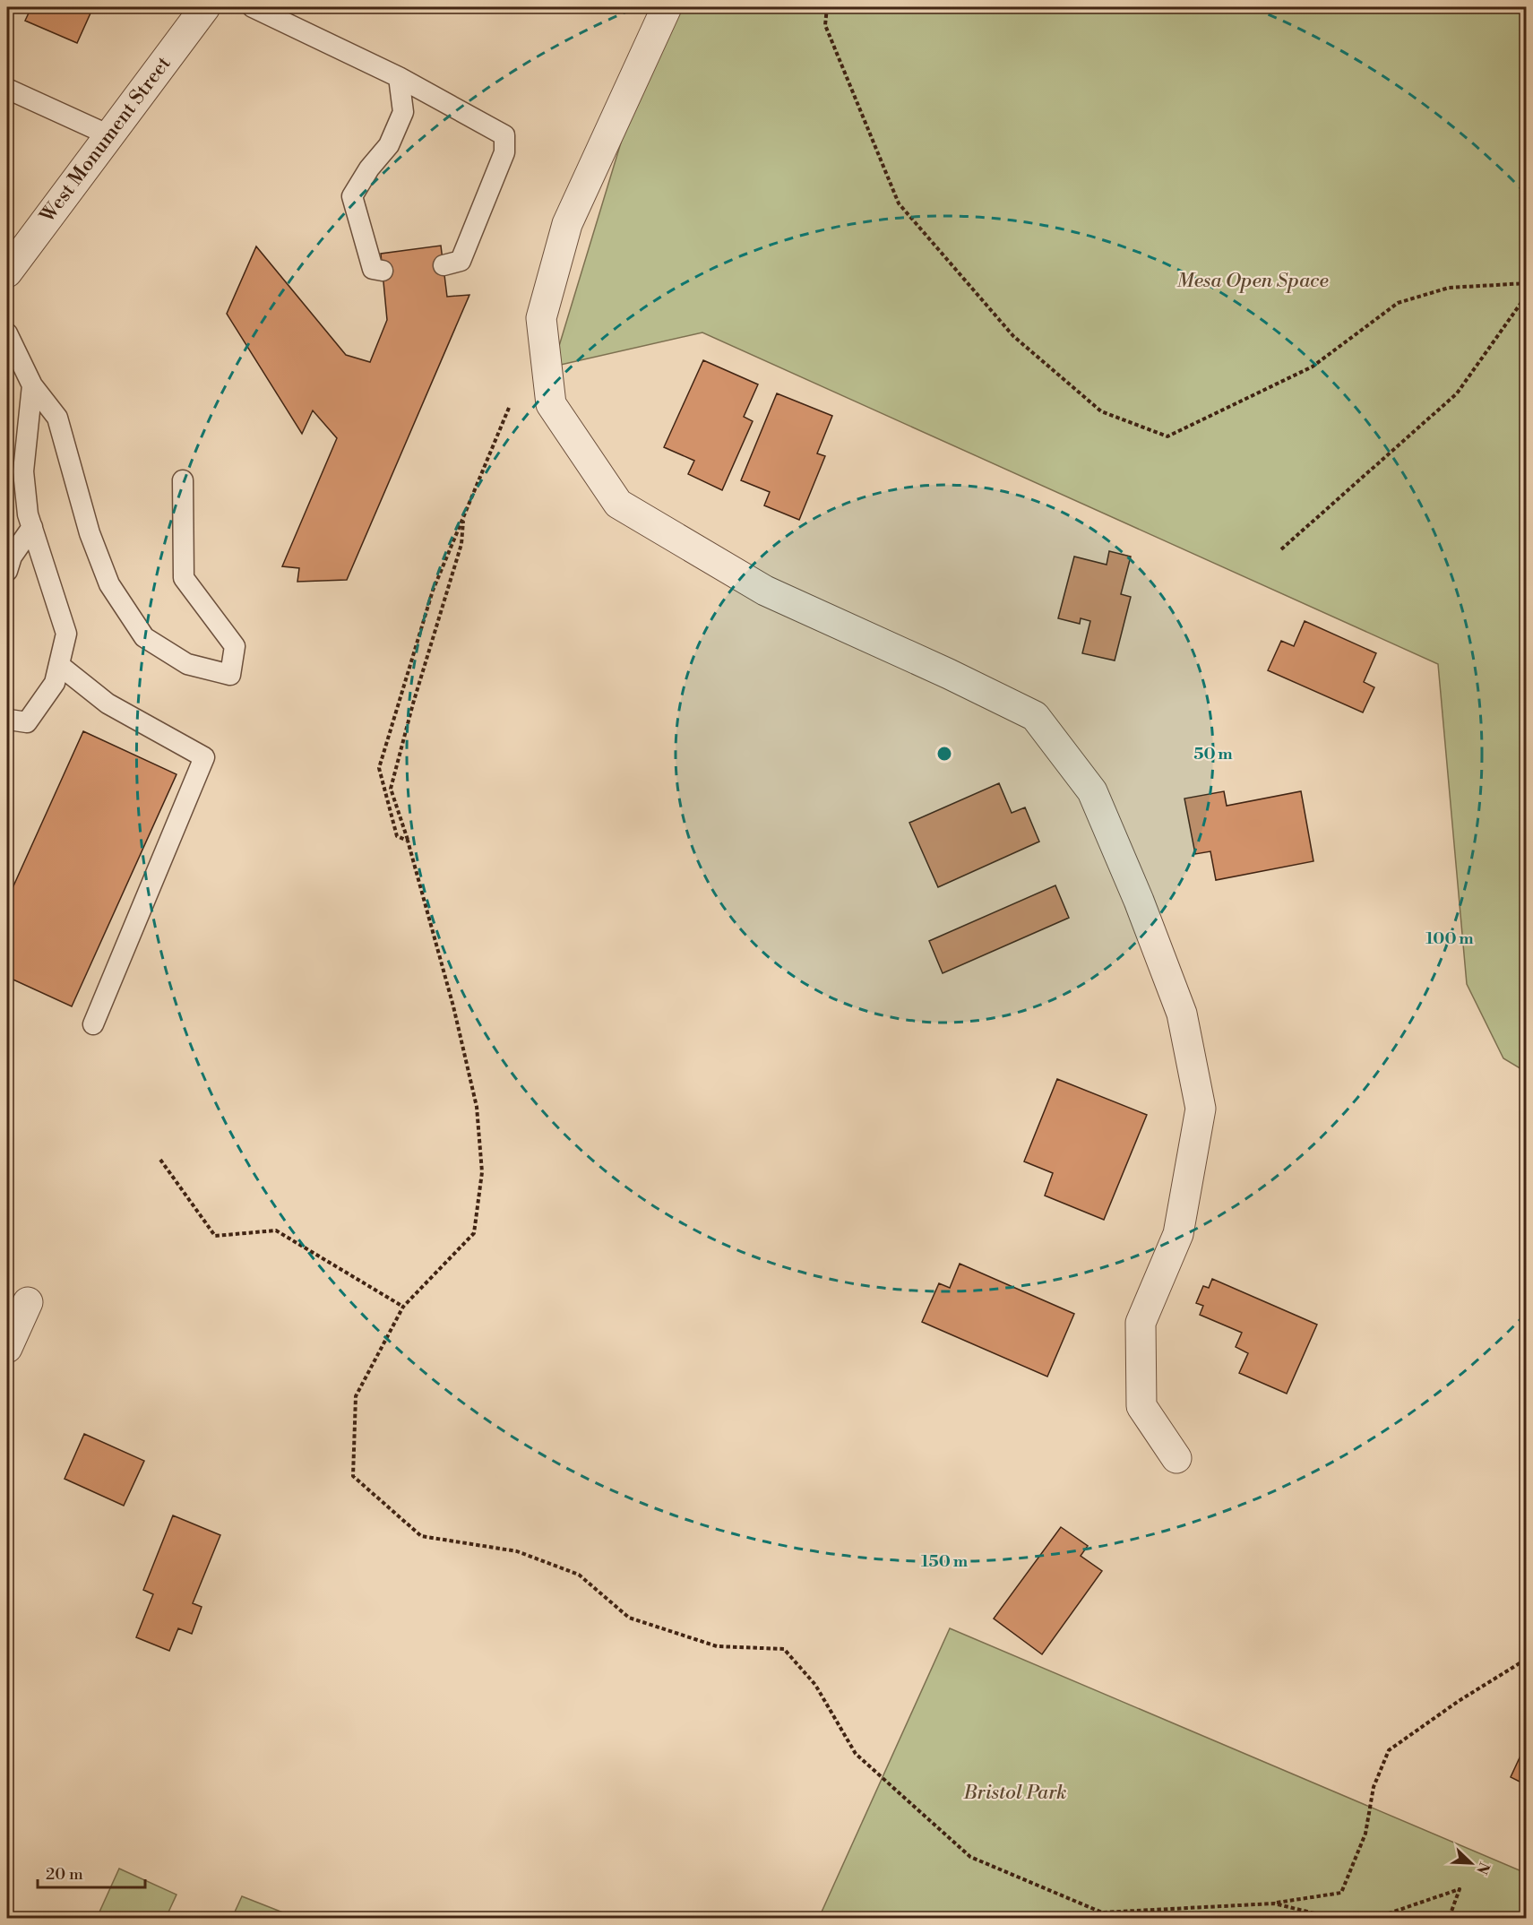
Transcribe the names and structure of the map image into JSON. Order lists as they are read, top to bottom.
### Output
{
  "streets": {
    "street": ["West Monument Street"]
  },
  "parks": ["Mesa Open Space", "Bristol Park"],
  "scale_bar": "20 m",
  "north": "bottom right",
  "rings": ["50 m", "100 m", "150 m"]
}
